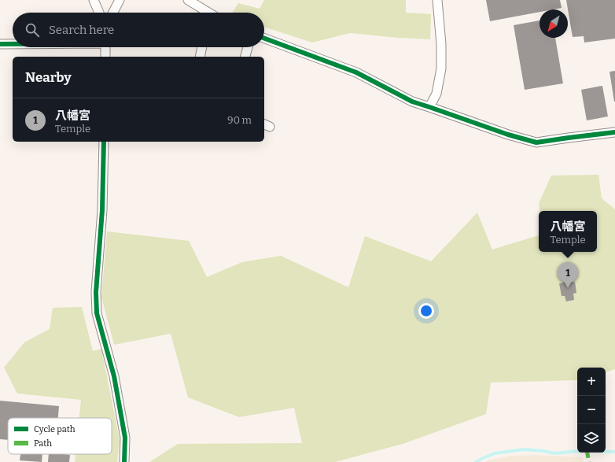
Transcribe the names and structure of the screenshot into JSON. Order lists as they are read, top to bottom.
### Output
{
  "legend": ["Cycle path", "Path"],
  "north": "bottom left",
  "page": {
    "search": "Search here",
    "heading": "Nearby",
    "list": [
      {
        "mark": "1",
        "name": "八幡宮",
        "note": "Temple",
        "value": "90 m"
      }
    ],
    "popup": ["八幡宮", "Temple"],
    "pins": "1",
    "map_buttons": ["+", "−"]
  }
}
